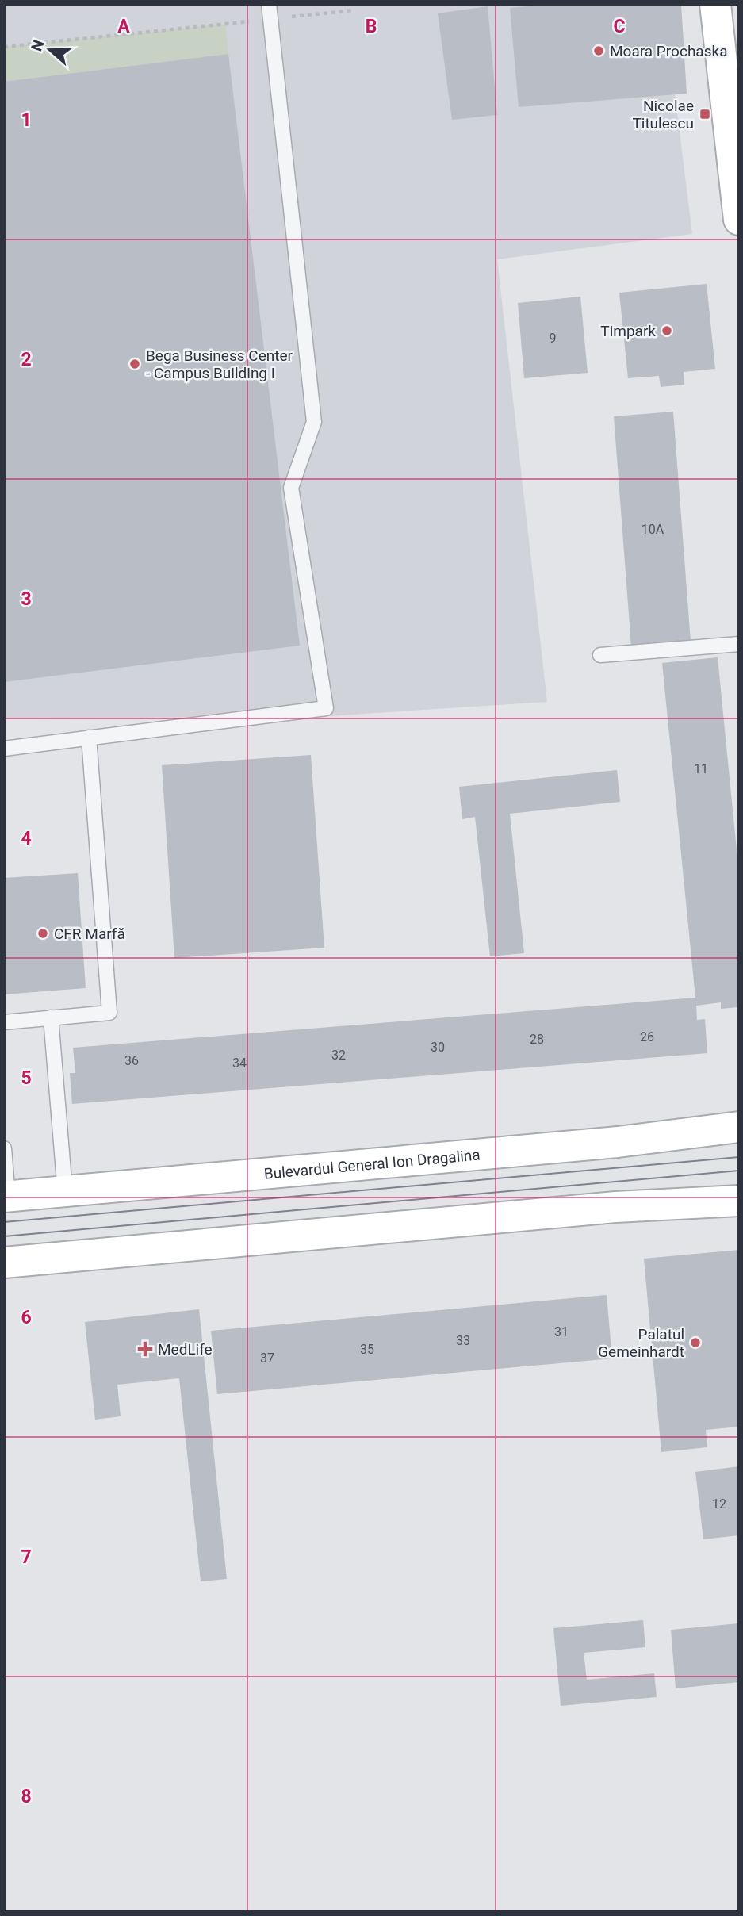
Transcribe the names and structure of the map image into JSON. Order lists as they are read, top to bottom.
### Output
{
  "streets": {
    "main road": ["Bulevardul General Ion Dragalina"]
  },
  "places": {
    "other": [
      "Moara Prochaska",
      "Timpark",
      "Bega Business Center - Campus Building I",
      "CFR Marfă",
      "Palatul Gemeinhardt"
    ],
    "transit": ["Nicolae Titulescu"],
    "health": ["MedLife"]
  },
  "house_numbers": [
    "9",
    "10A",
    "11",
    "26",
    "28",
    "30",
    "32",
    "36",
    "34",
    "31",
    "33",
    "35",
    "37",
    "12"
  ],
  "north": "left",
  "grid": {
    "columns": ["A", "B", "C"],
    "rows": [
      "1",
      "2",
      "3",
      "4",
      "5",
      "6",
      "7",
      "8"
    ]
  }
}
